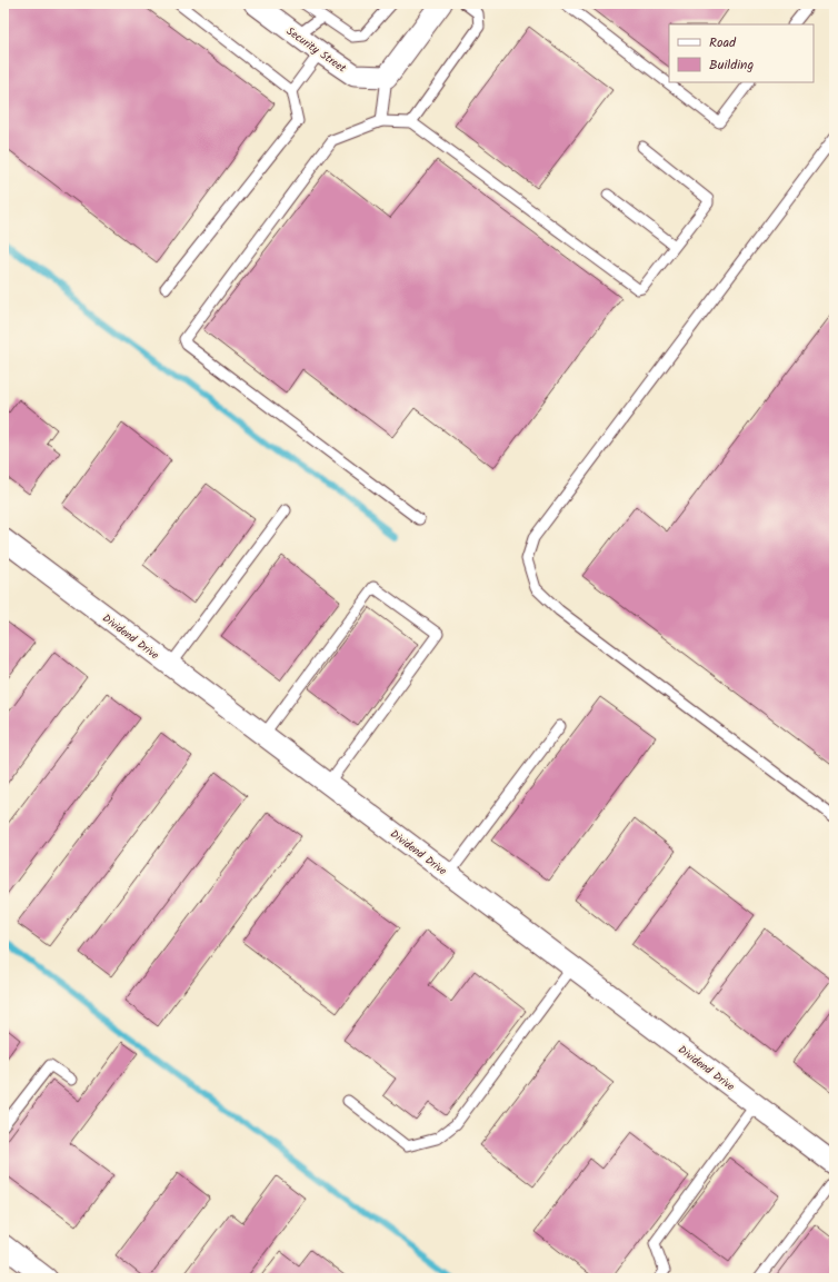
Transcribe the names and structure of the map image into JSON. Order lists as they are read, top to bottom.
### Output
{
  "streets": {
    "street": ["Security Street", "Dividend Drive"]
  },
  "legend": ["Road", "Building"]
}
